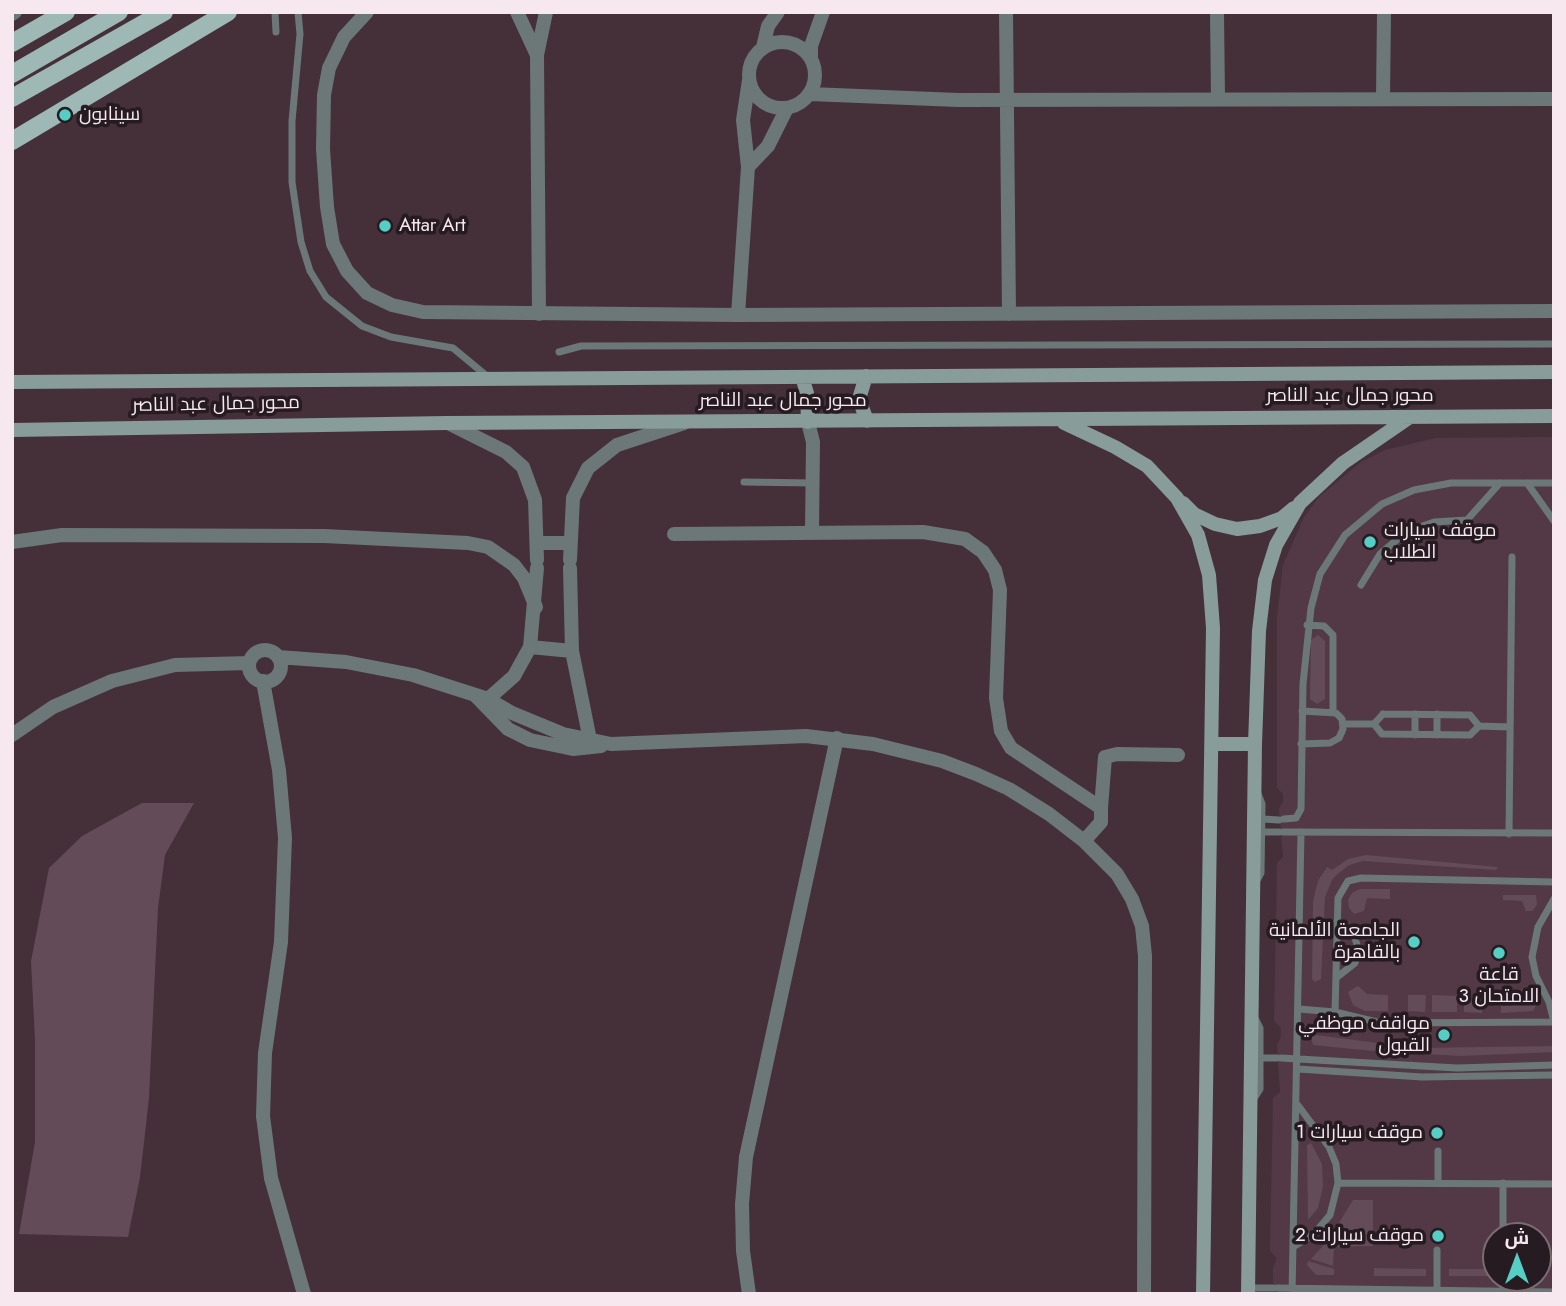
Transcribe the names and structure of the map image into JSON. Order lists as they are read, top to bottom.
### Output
{
  "streets": {
    "main road": ["محور جمال عبد الناصر"]
  },
  "places": [
    "سينابون",
    "Attar Art",
    "موقف سيارات الطلاب",
    "الجامعة الألمانية بالقاهرة",
    "قاعة الامتحان 3",
    "مواقف موظفي القبول",
    "موقف سيارات 1",
    "موقف سيارات 2"
  ],
  "north": "top"
}
